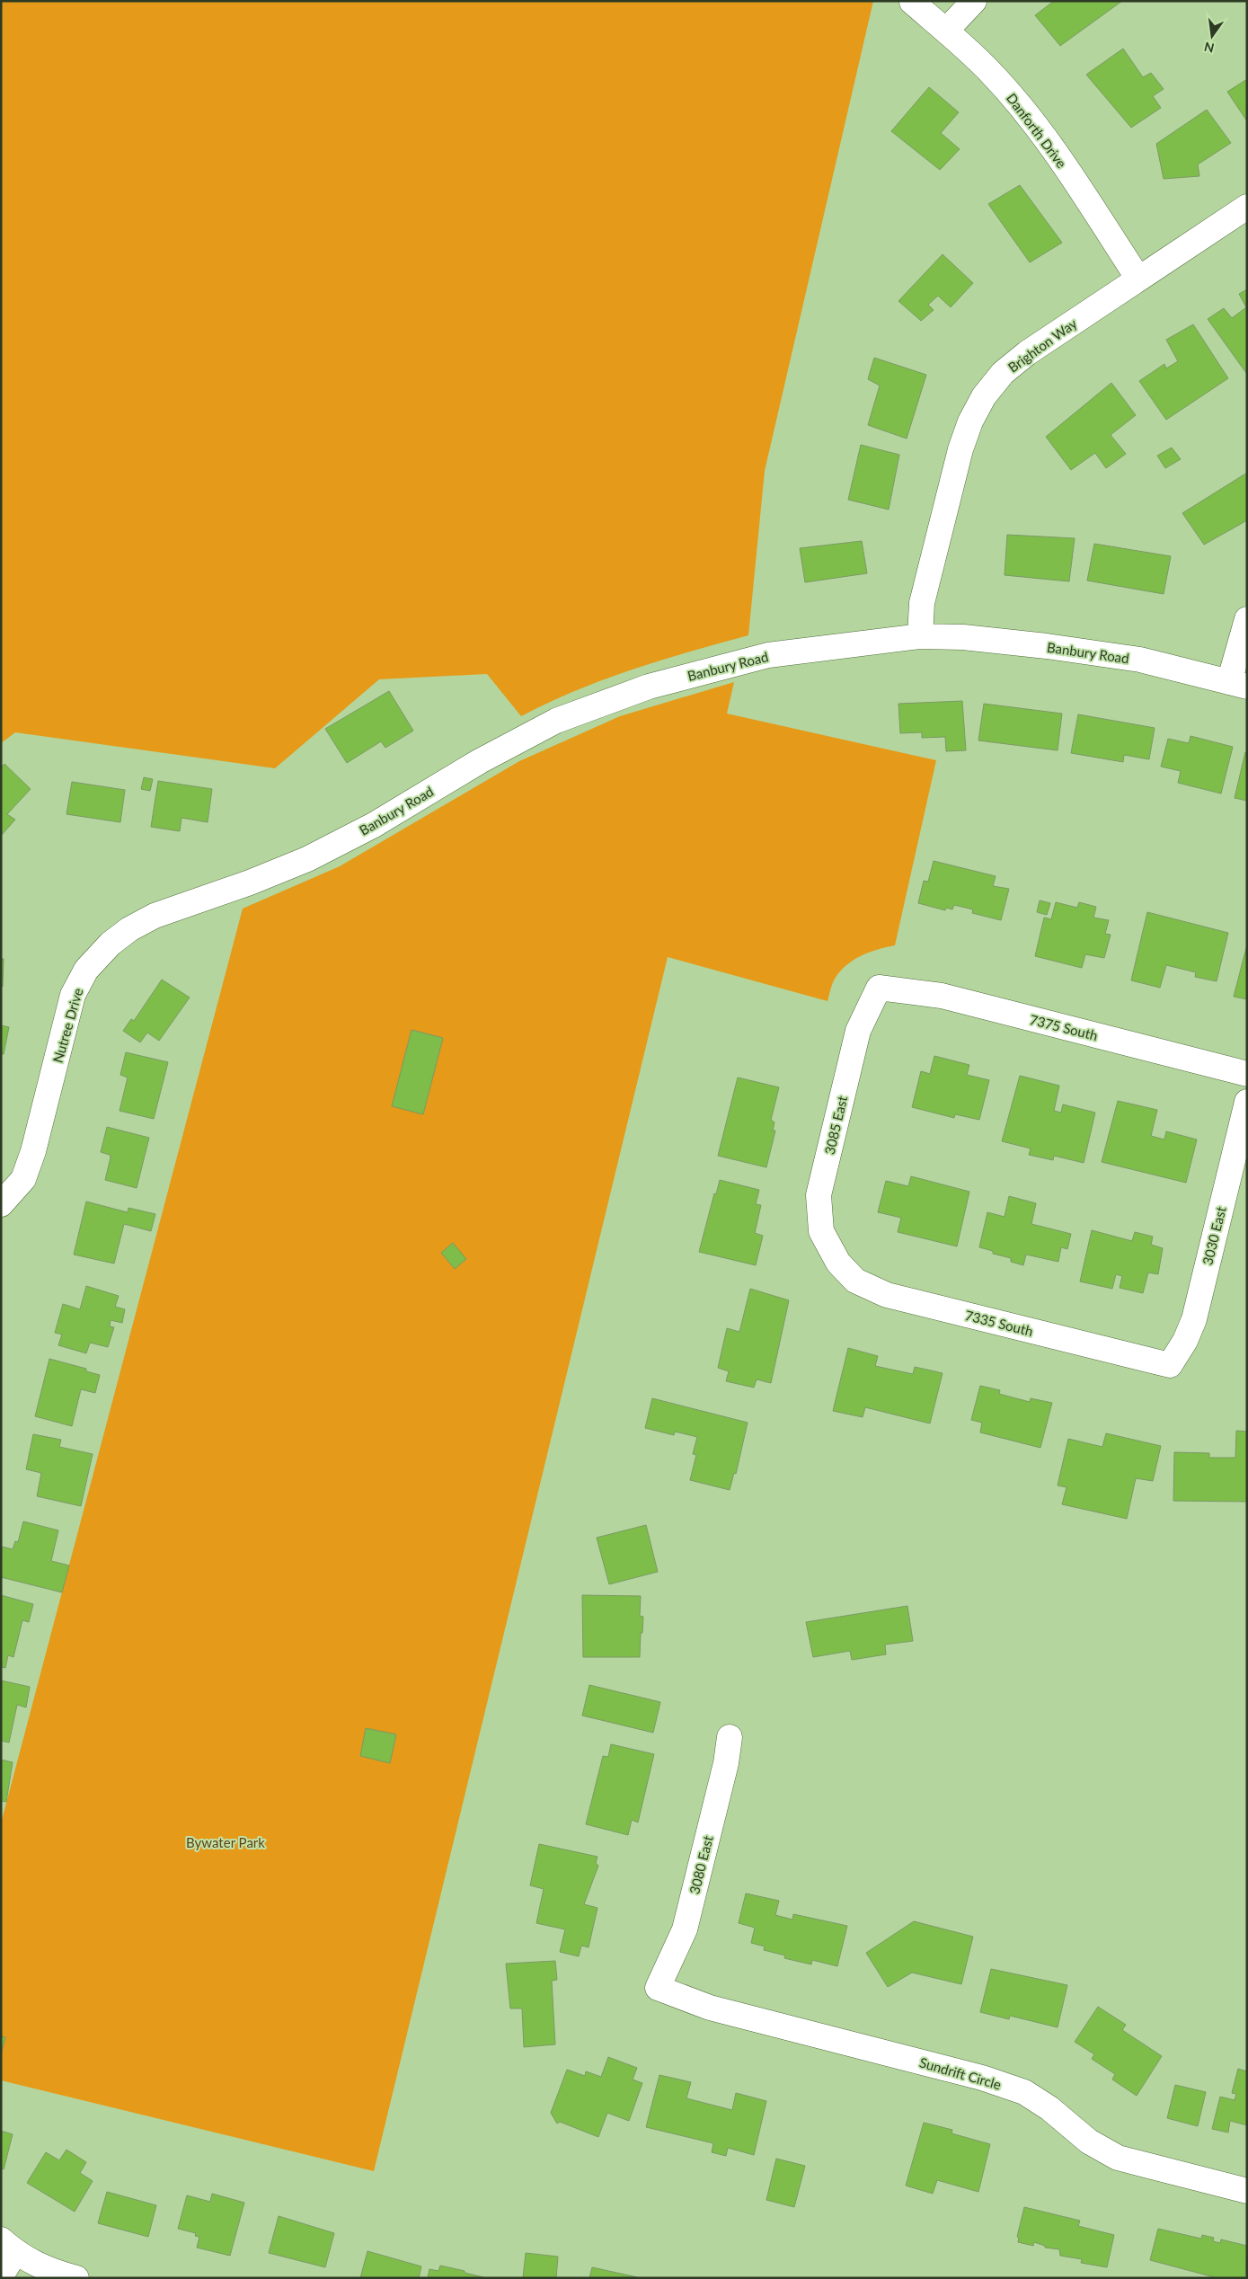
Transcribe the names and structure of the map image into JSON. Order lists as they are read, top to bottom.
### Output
{
  "streets": {
    "street": [
      "Danforth Drive",
      "Brighton Way",
      "Banbury Road",
      "Nutree Drive",
      "7375 South",
      "3085 East",
      "3030 East",
      "7335 South",
      "3080 East",
      "Sundrift Circle"
    ]
  },
  "crossings": [
    ["Danforth Drive", "Brighton Way"],
    ["Brighton Way", "Banbury Road"],
    ["Banbury Road", "Nutree Drive"],
    ["7375 South", "3085 East"],
    ["3085 East", "7335 South"],
    ["3030 East", "7335 South"],
    ["3080 East", "Sundrift Circle"]
  ],
  "parks": ["Bywater Park"],
  "north": "bottom"
}
